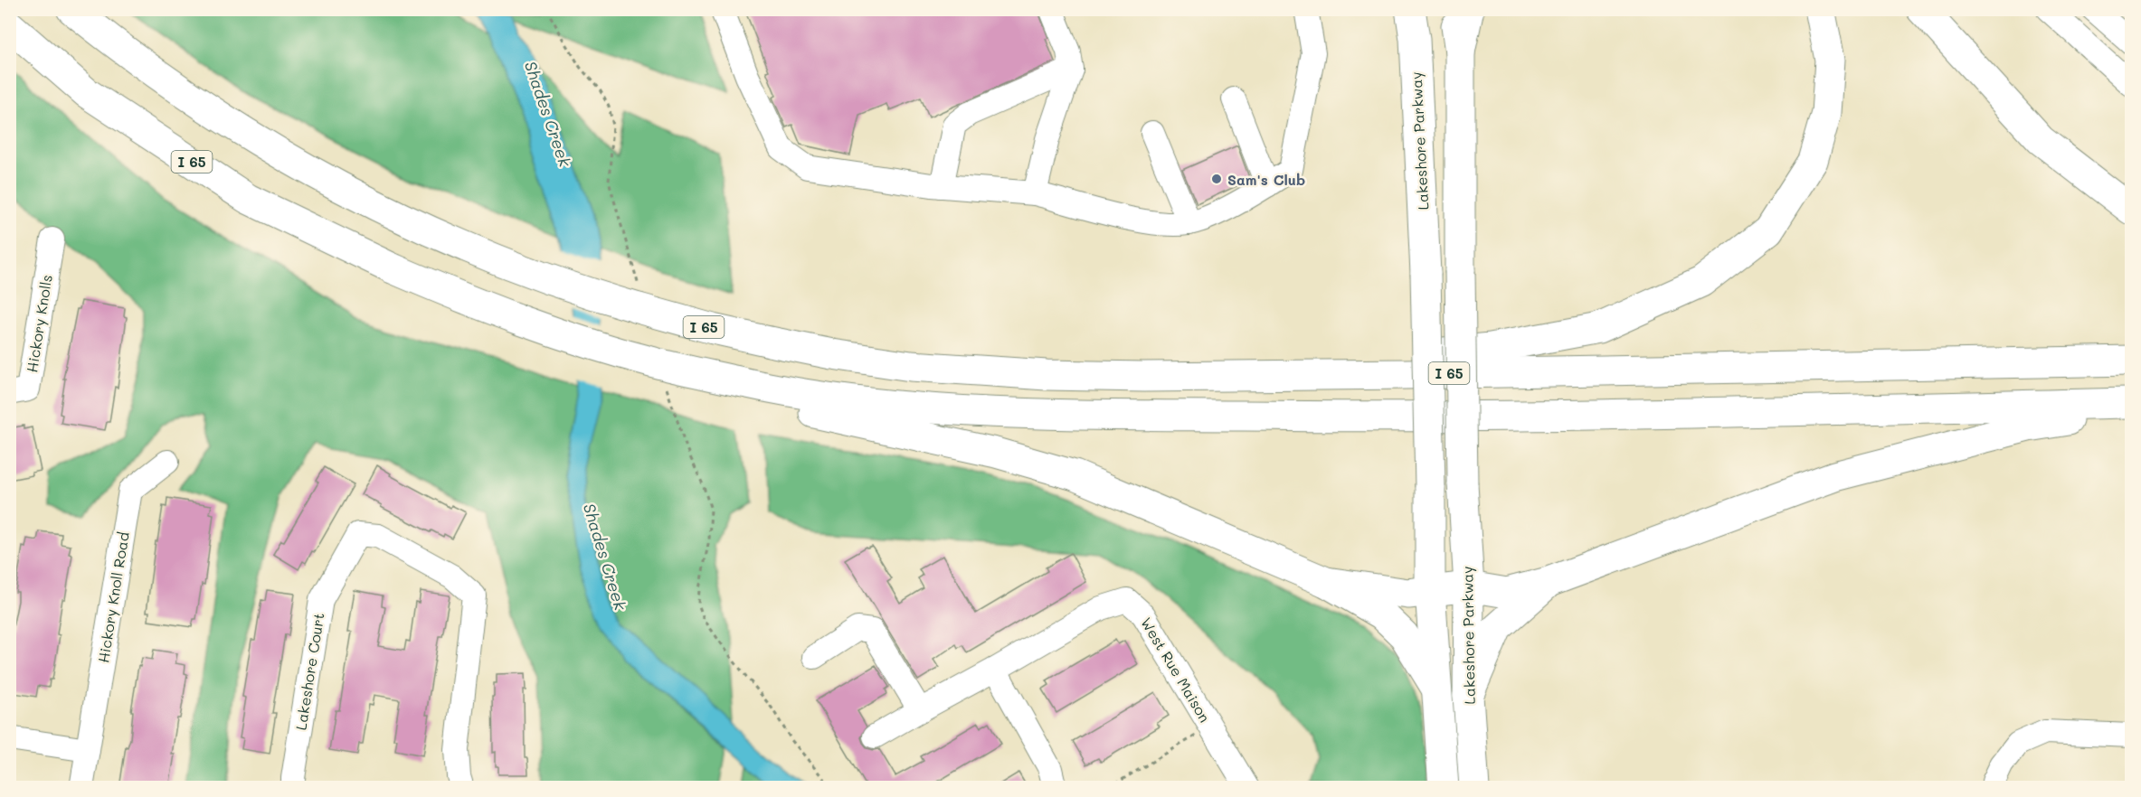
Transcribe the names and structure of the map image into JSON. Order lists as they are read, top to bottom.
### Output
{
  "streets": {
    "main road": ["Lakeshore Parkway", "I 65"],
    "street": [
      "Hickory Knolls",
      "Hickory Knoll Road",
      "West Rue Maison",
      "Lakeshore Court"
    ]
  },
  "water": ["Shades Creek"],
  "places": ["Sam's Club"]
}
